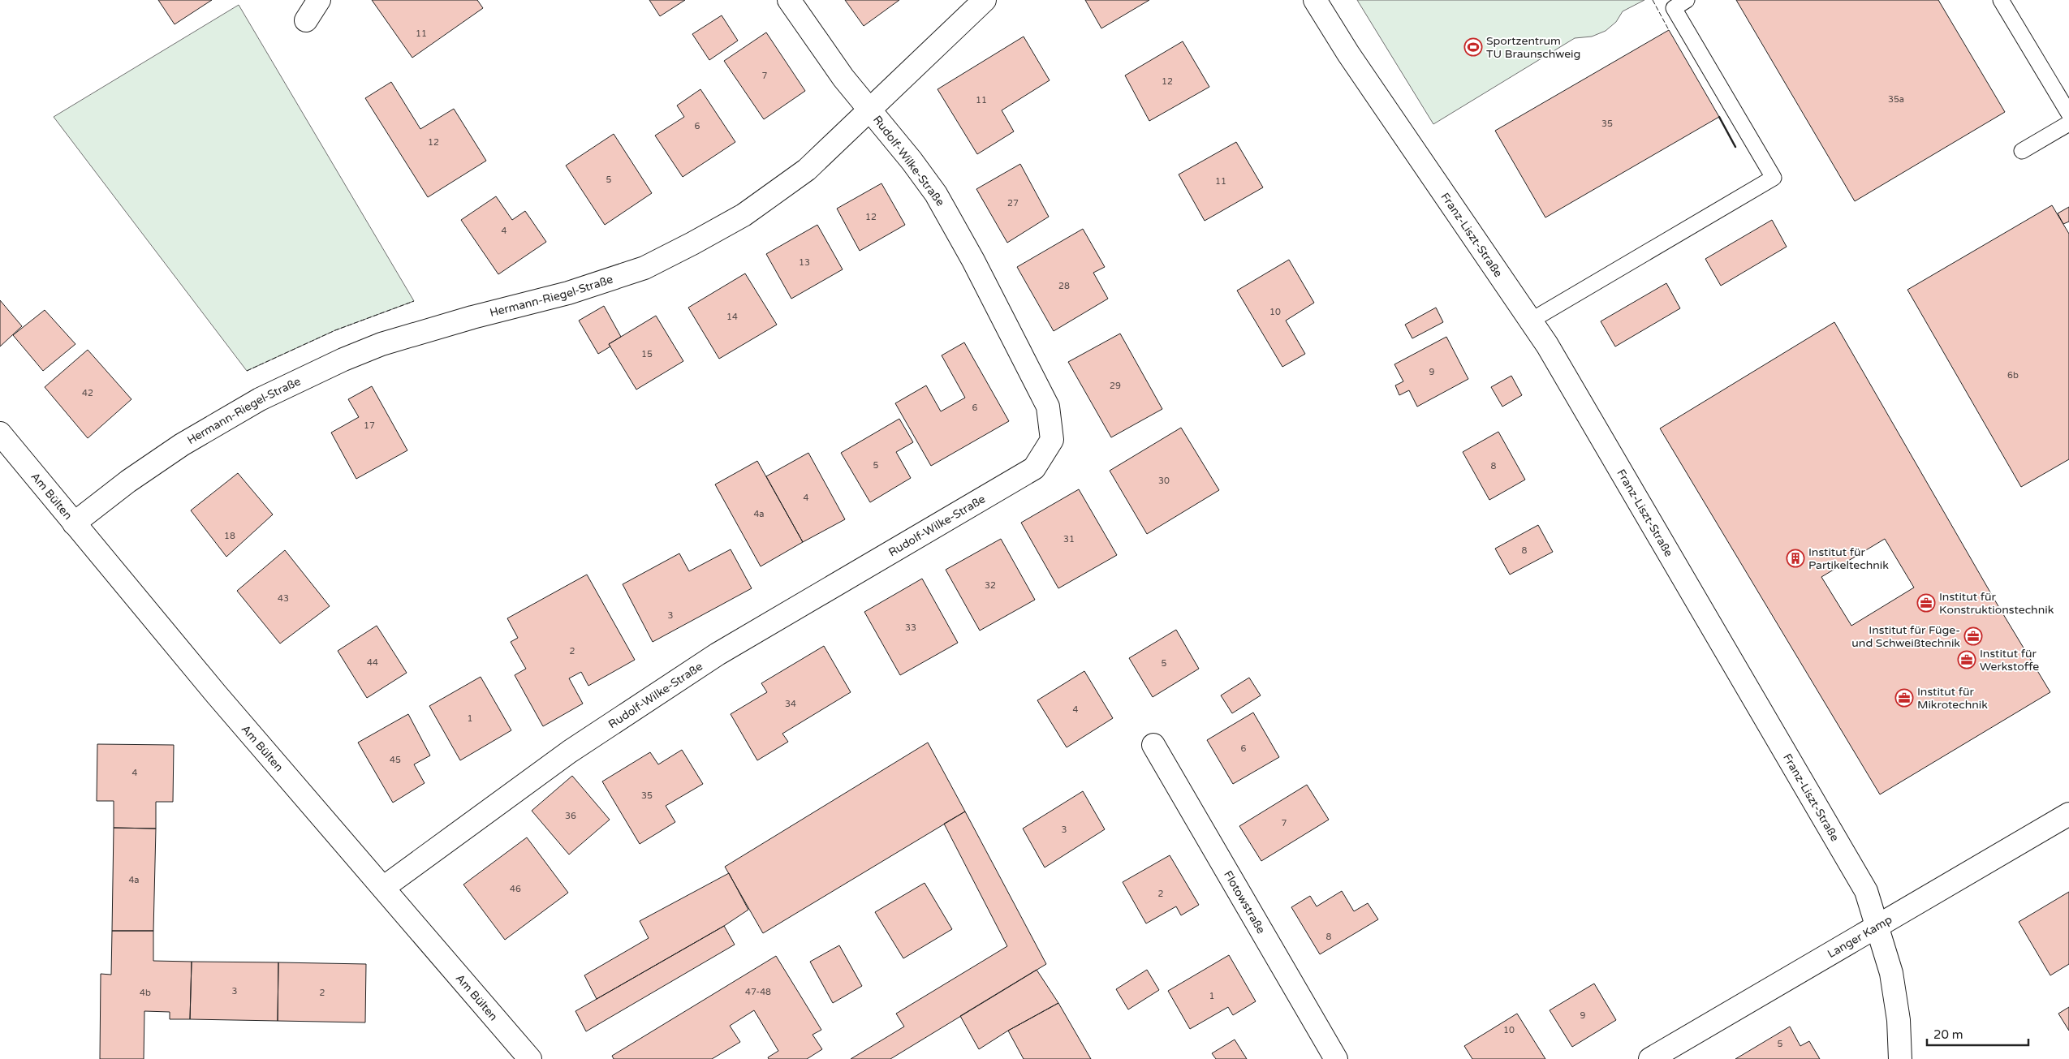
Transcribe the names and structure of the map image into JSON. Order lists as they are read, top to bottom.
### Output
{
  "streets": {
    "street": [
      "Rudolf-Wilke-Straße",
      "Franz-Liszt-Straße",
      "Hermann-Riegel-Straße",
      "Am Bülten",
      "Flotowstraße",
      "Langer Kamp"
    ]
  },
  "crossings": [
    ["Rudolf-Wilke-Straße", "Hermann-Riegel-Straße"],
    ["Rudolf-Wilke-Straße", "Am Bülten"],
    ["Franz-Liszt-Straße", "Langer Kamp"],
    ["Hermann-Riegel-Straße", "Am Bülten"]
  ],
  "places": {
    "sports": ["Sportzentrum TU Braunschweig"],
    "building": ["Institut für Partikeltechnik"],
    "office": [
      "Institut für Konstruktionstechnik",
      "Institut für Füge- und Schweißtechnik",
      "Institut für Werkstoffe",
      "Institut für Mikrotechnik"
    ]
  },
  "house_numbers": [
    "11",
    "7",
    "12",
    "35a",
    "11",
    "35",
    "6",
    "12",
    "5",
    "11",
    "27",
    "12",
    "4",
    "13",
    "28",
    "10",
    "14",
    "15",
    "9",
    "6b",
    "29",
    "42",
    "6",
    "17",
    "5",
    "8",
    "30",
    "4",
    "4a",
    "18",
    "31",
    "8",
    "32",
    "43",
    "3",
    "33",
    "2",
    "44",
    "5",
    "34",
    "4",
    "1",
    "6",
    "45",
    "4",
    "35",
    "36",
    "7",
    "3",
    "4a",
    "46",
    "2",
    "8",
    "3",
    "47-48",
    "4b",
    "2",
    "1",
    "9",
    "10",
    "5"
  ],
  "scale_bar": "20 m"
}
